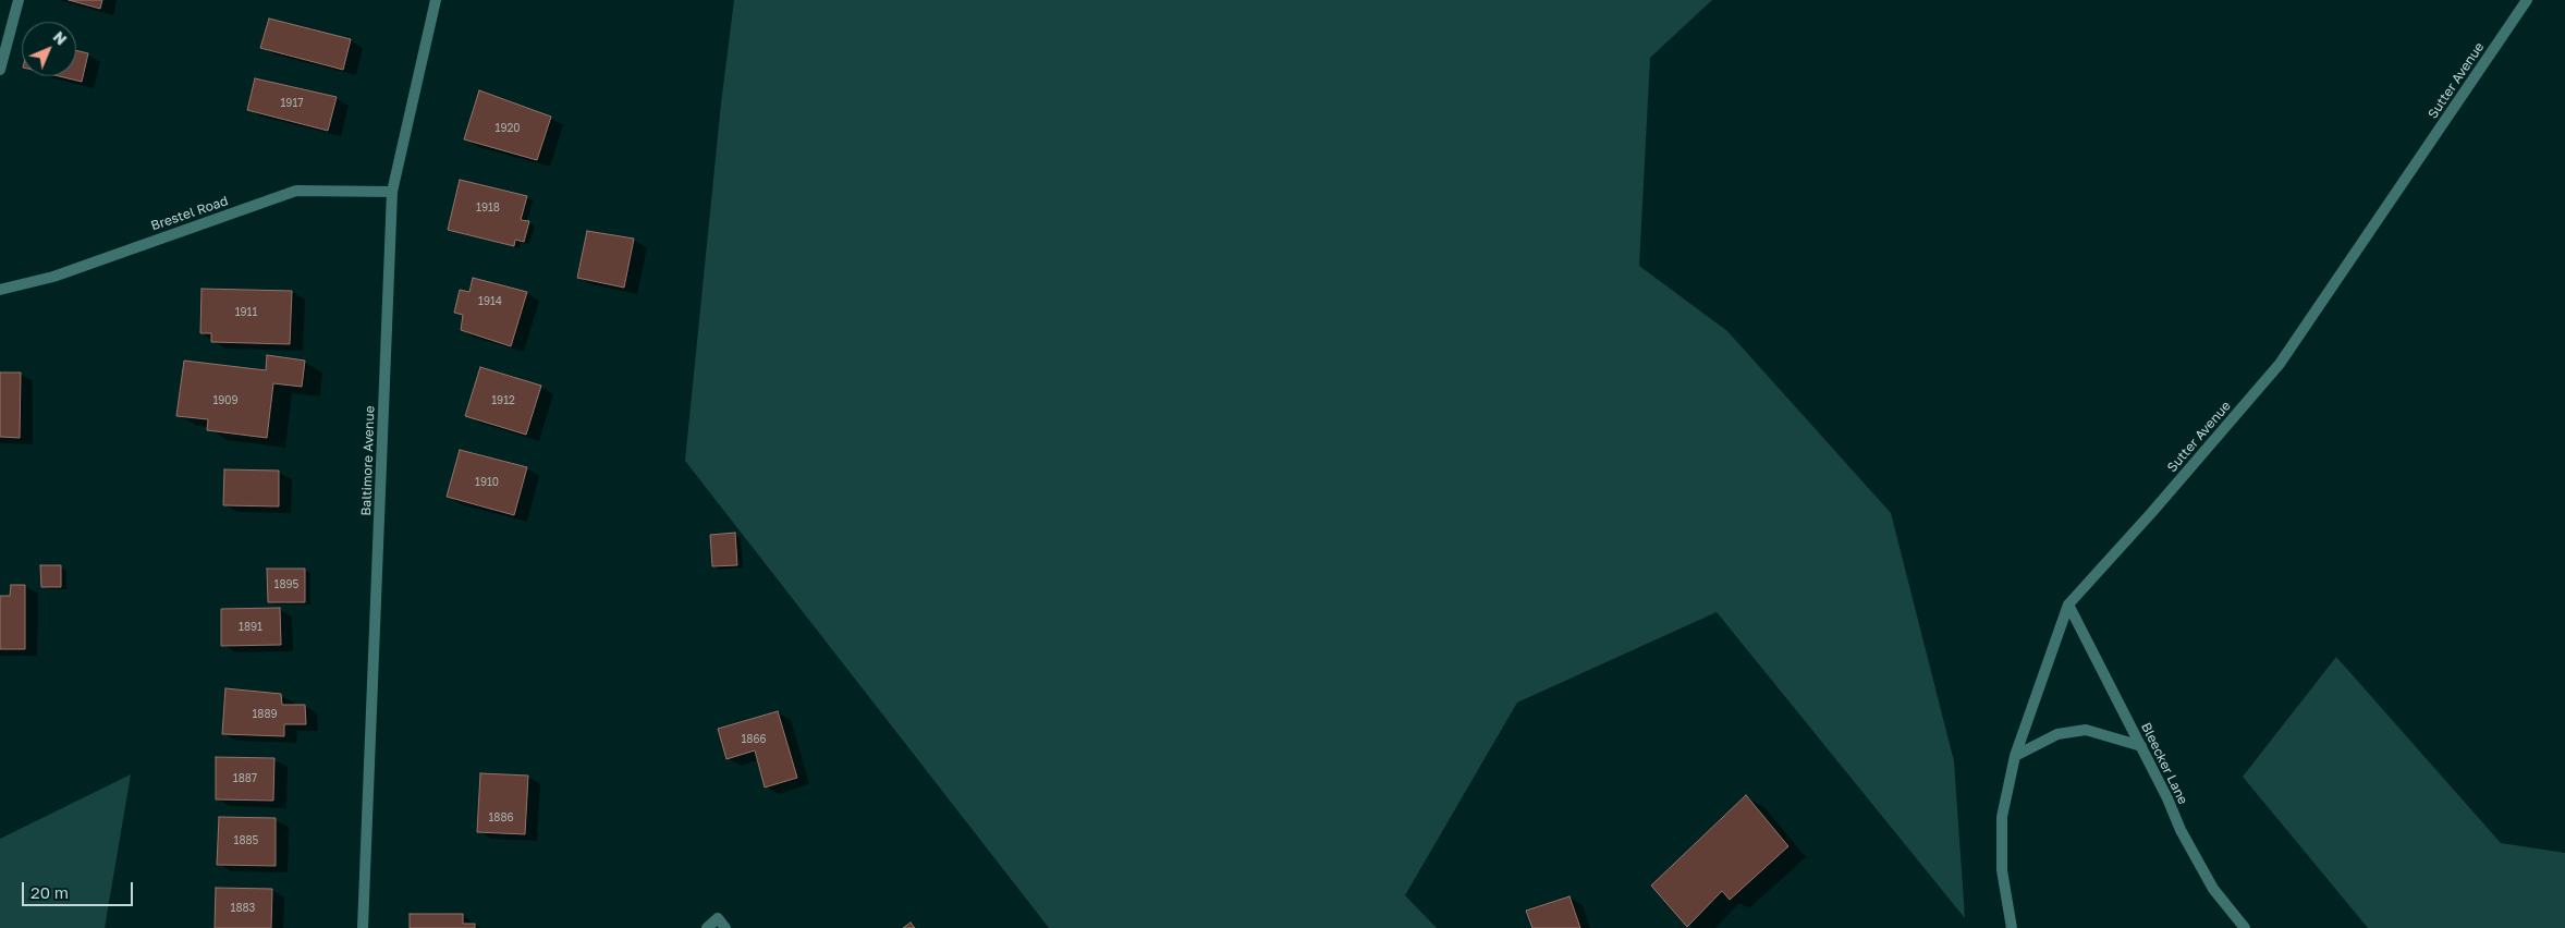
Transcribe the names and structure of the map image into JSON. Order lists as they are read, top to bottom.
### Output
{
  "streets": {
    "street": [
      "Sutter Avenue",
      "Brestel Road",
      "Baltimore Avenue",
      "Bleecker Lane"
    ]
  },
  "crossings": [
    ["Sutter Avenue", "Bleecker Lane"],
    ["Brestel Road", "Baltimore Avenue"]
  ],
  "house_numbers": [
    "1917",
    "1920",
    "1918",
    "1914",
    "1911",
    "1909",
    "1912",
    "1910",
    "1895",
    "1891",
    "1889",
    "1866",
    "1887",
    "1886",
    "1885",
    "1883"
  ],
  "scale_bar": "20 m",
  "north": "top right"
}
